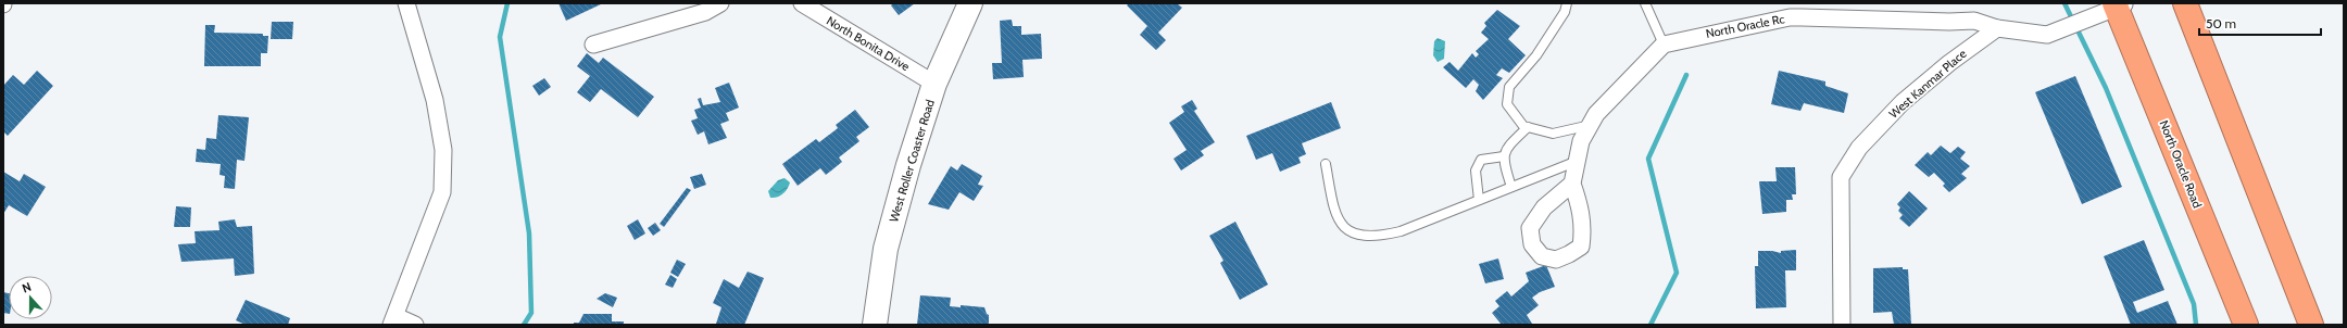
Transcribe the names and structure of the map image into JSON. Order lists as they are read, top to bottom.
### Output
{
  "streets": {
    "highway": ["North Oracle Road"],
    "street": [
      "North Oracle Rc",
      "North Bonita Drive",
      "West Kanmar Place",
      "West Roller Coaster Road"
    ]
  },
  "crossings": [
    ["North Oracle Rc", "West Kanmar Place"],
    ["North Bonita Drive", "West Roller Coaster Road"]
  ],
  "scale_bar": "50 m",
  "north": "top"
}
